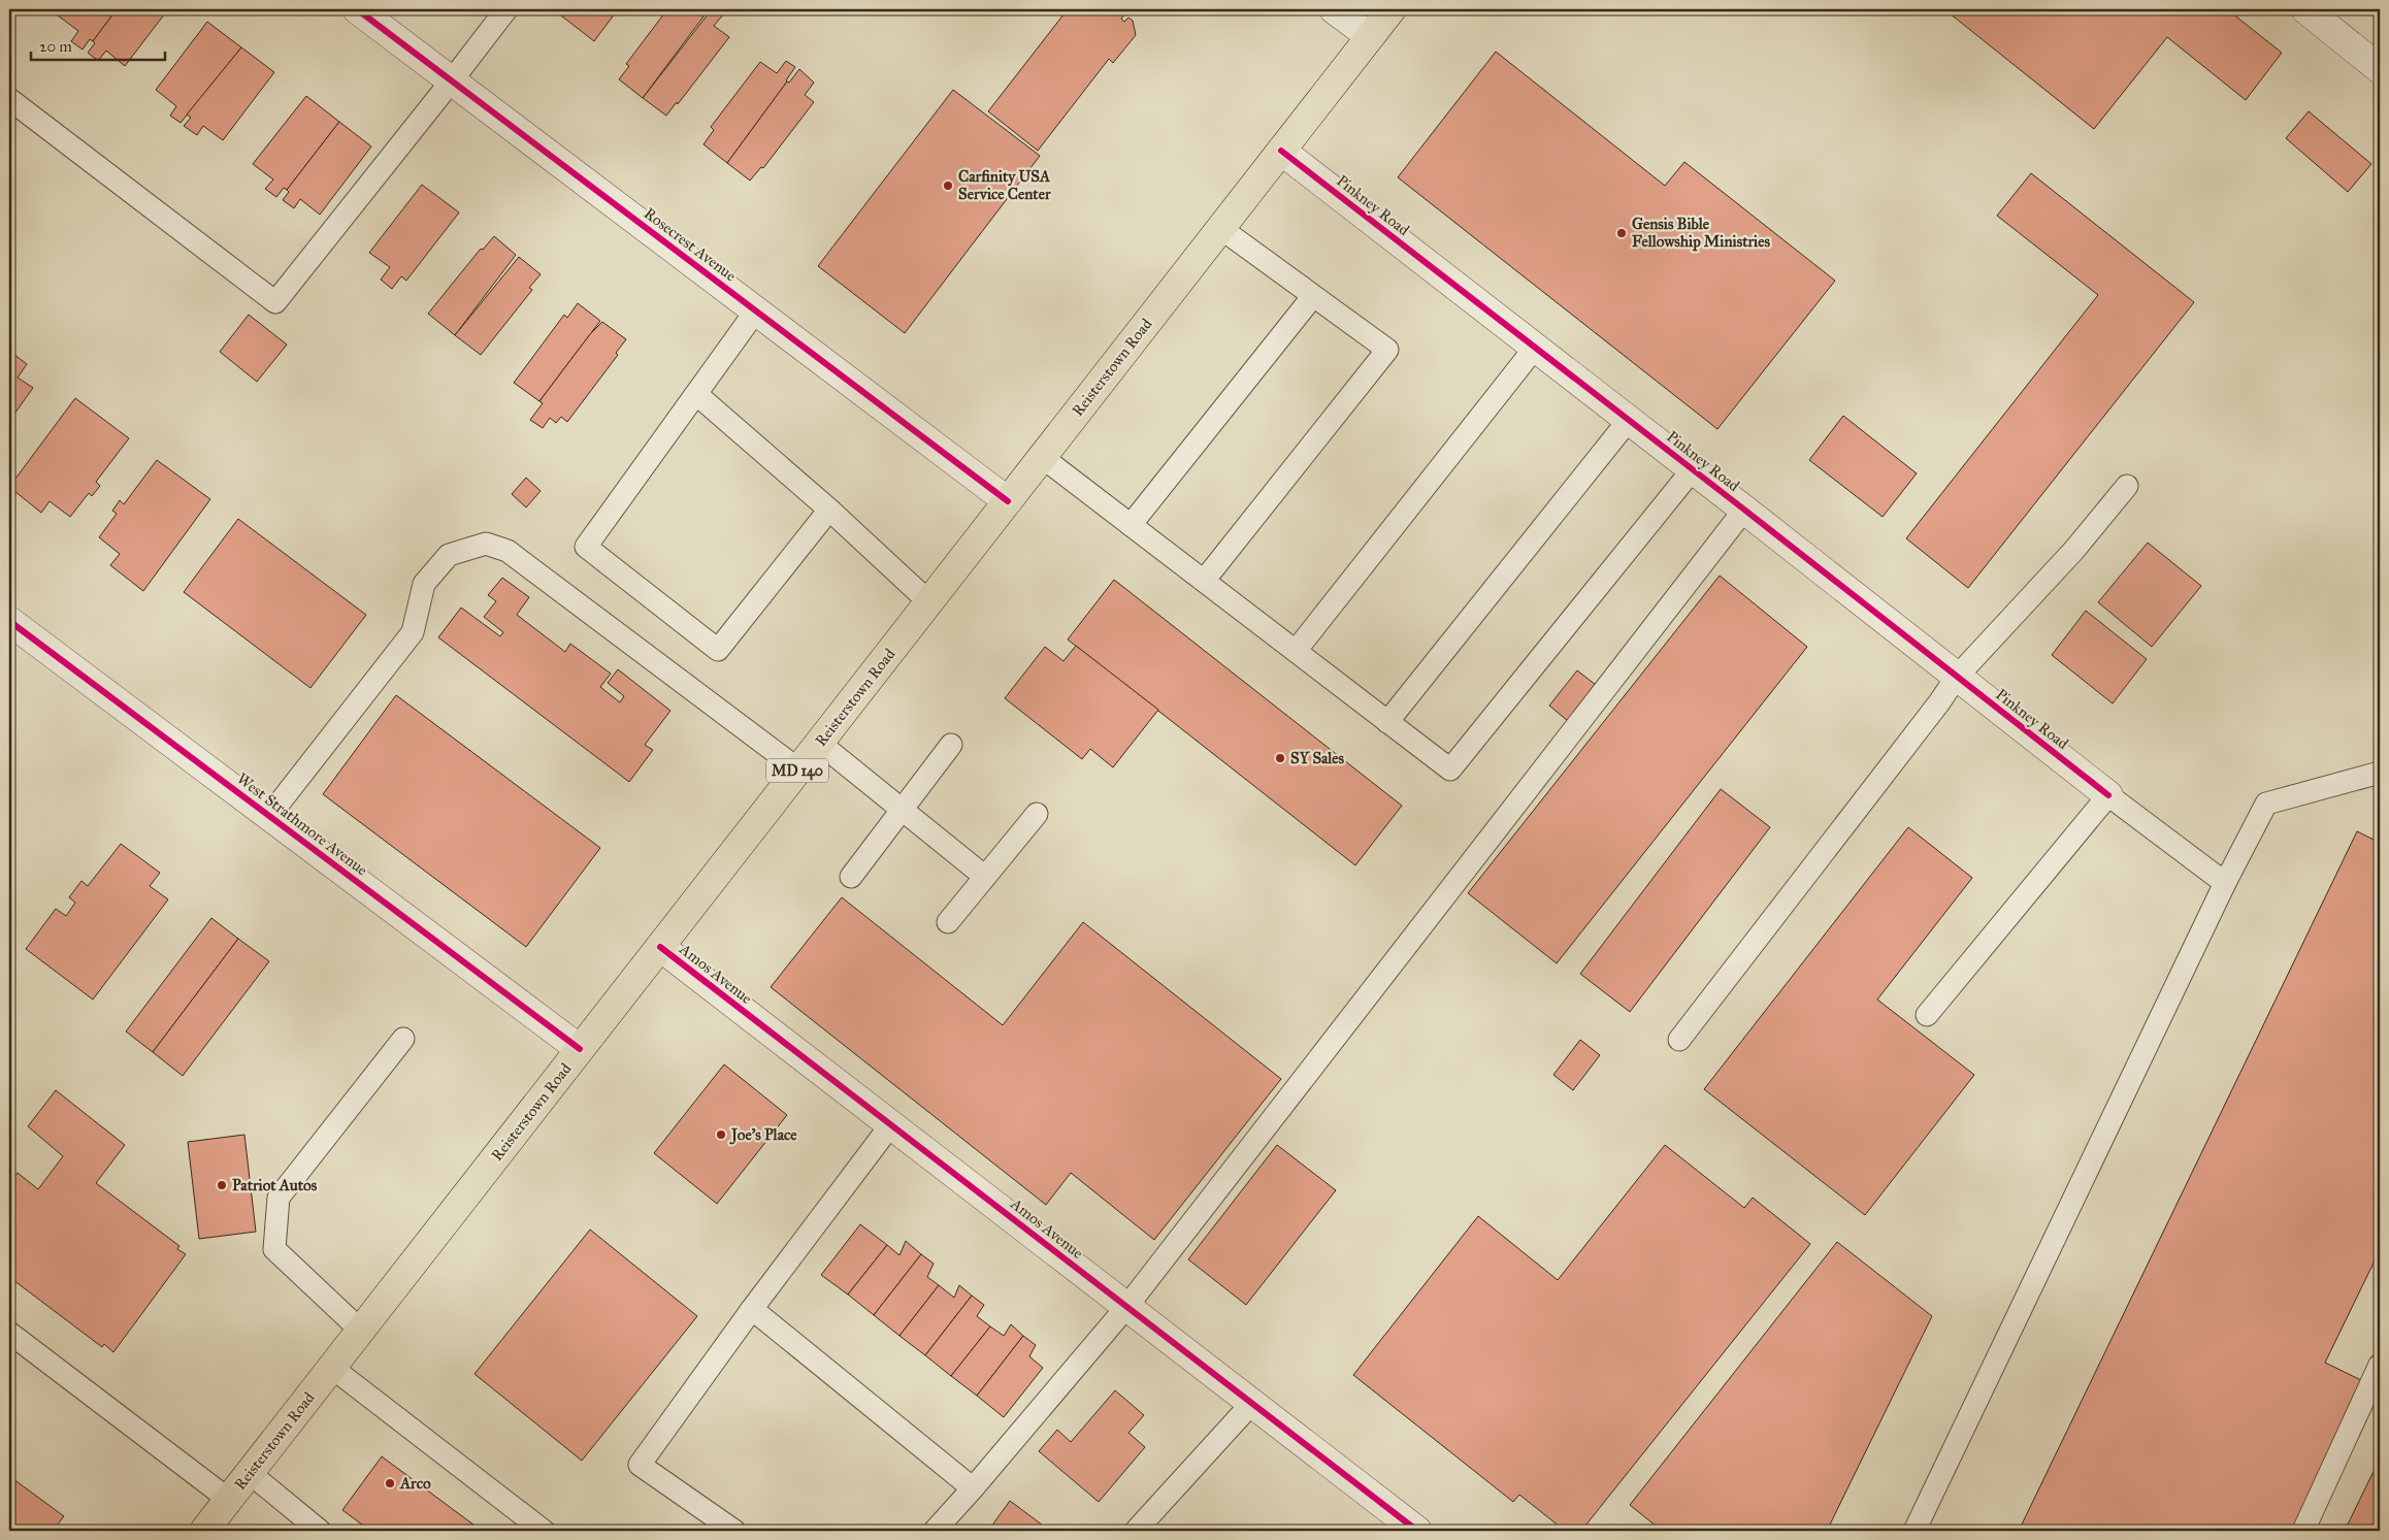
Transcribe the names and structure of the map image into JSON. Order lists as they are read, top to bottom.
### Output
{
  "streets": {
    "main road": ["Reisterstown Road", "MD 140"],
    "street": [
      "Pinkney Road",
      "Rosecrest Avenue",
      "West Strathmore Avenue",
      "Amos Avenue"
    ]
  },
  "crossings": [
    ["Pinkney Road", "Reisterstown Road"],
    ["Rosecrest Avenue", "Reisterstown Road"],
    ["Reisterstown Road", "West Strathmore Avenue"],
    ["Reisterstown Road", "Amos Avenue"]
  ],
  "places": [
    "Carfinity USA Service Center",
    "Gensis Bible Fellowship Ministries",
    "SY Sales",
    "Joe's Place",
    "Patriot Autos",
    "Arco"
  ],
  "scale_bar": "20 m"
}
